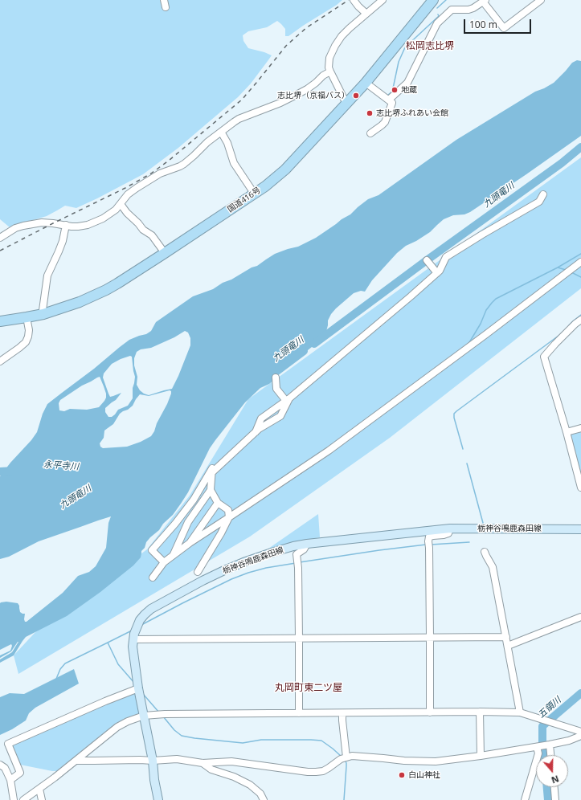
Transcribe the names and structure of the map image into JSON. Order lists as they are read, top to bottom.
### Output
{
  "streets": {
    "highway": ["国道416号"],
    "main road": ["栃神谷鳴鹿森田線"]
  },
  "districts": ["松岡志比堺", "丸岡町東二ツ屋"],
  "water": ["九頭竜川", "永平寺川", "五領川"],
  "places": [
    "地蔵",
    "志比堺（京福バス）",
    "志比堺ふれあい会館",
    "白山神社"
  ],
  "scale_bar": "100 m",
  "north": "bottom"
}
